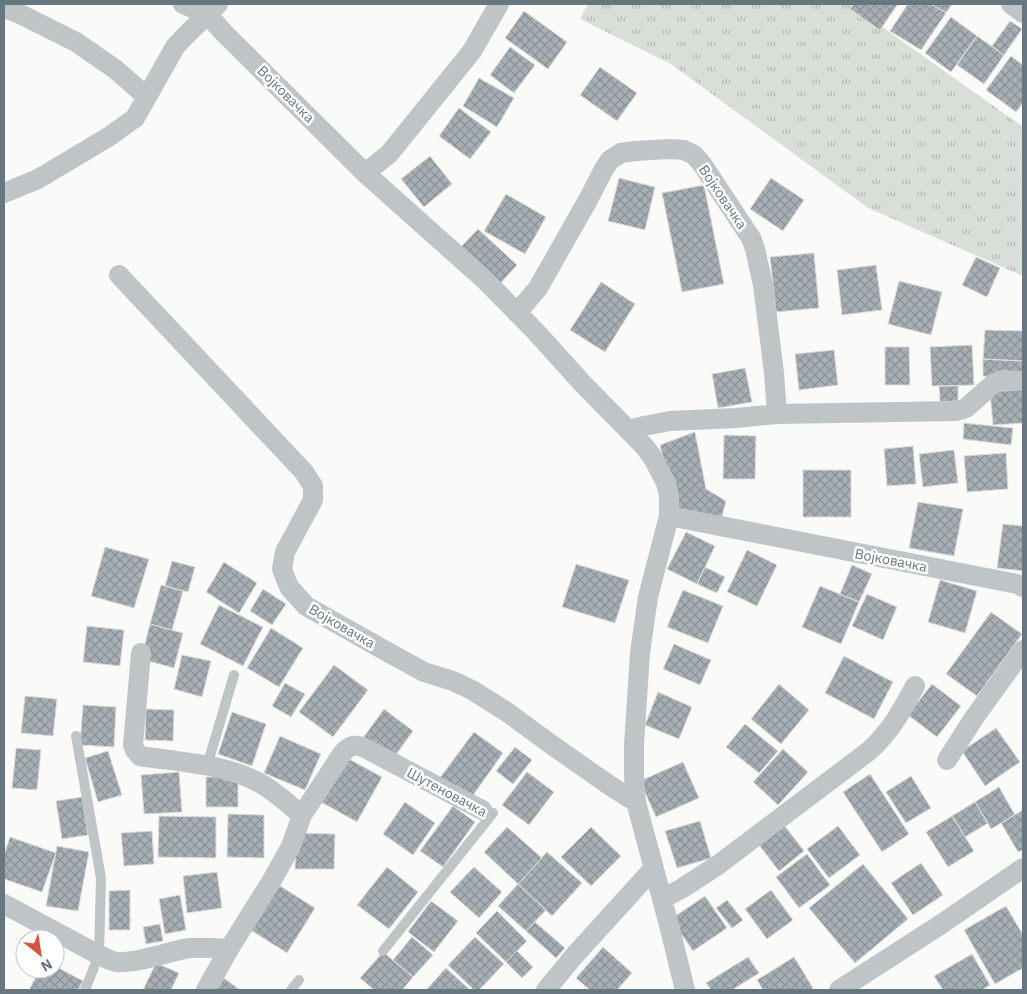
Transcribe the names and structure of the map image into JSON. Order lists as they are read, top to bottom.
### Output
{
  "streets": {
    "street": ["Војковачка", "Шутеновачка"]
  },
  "north": "bottom right"
}
